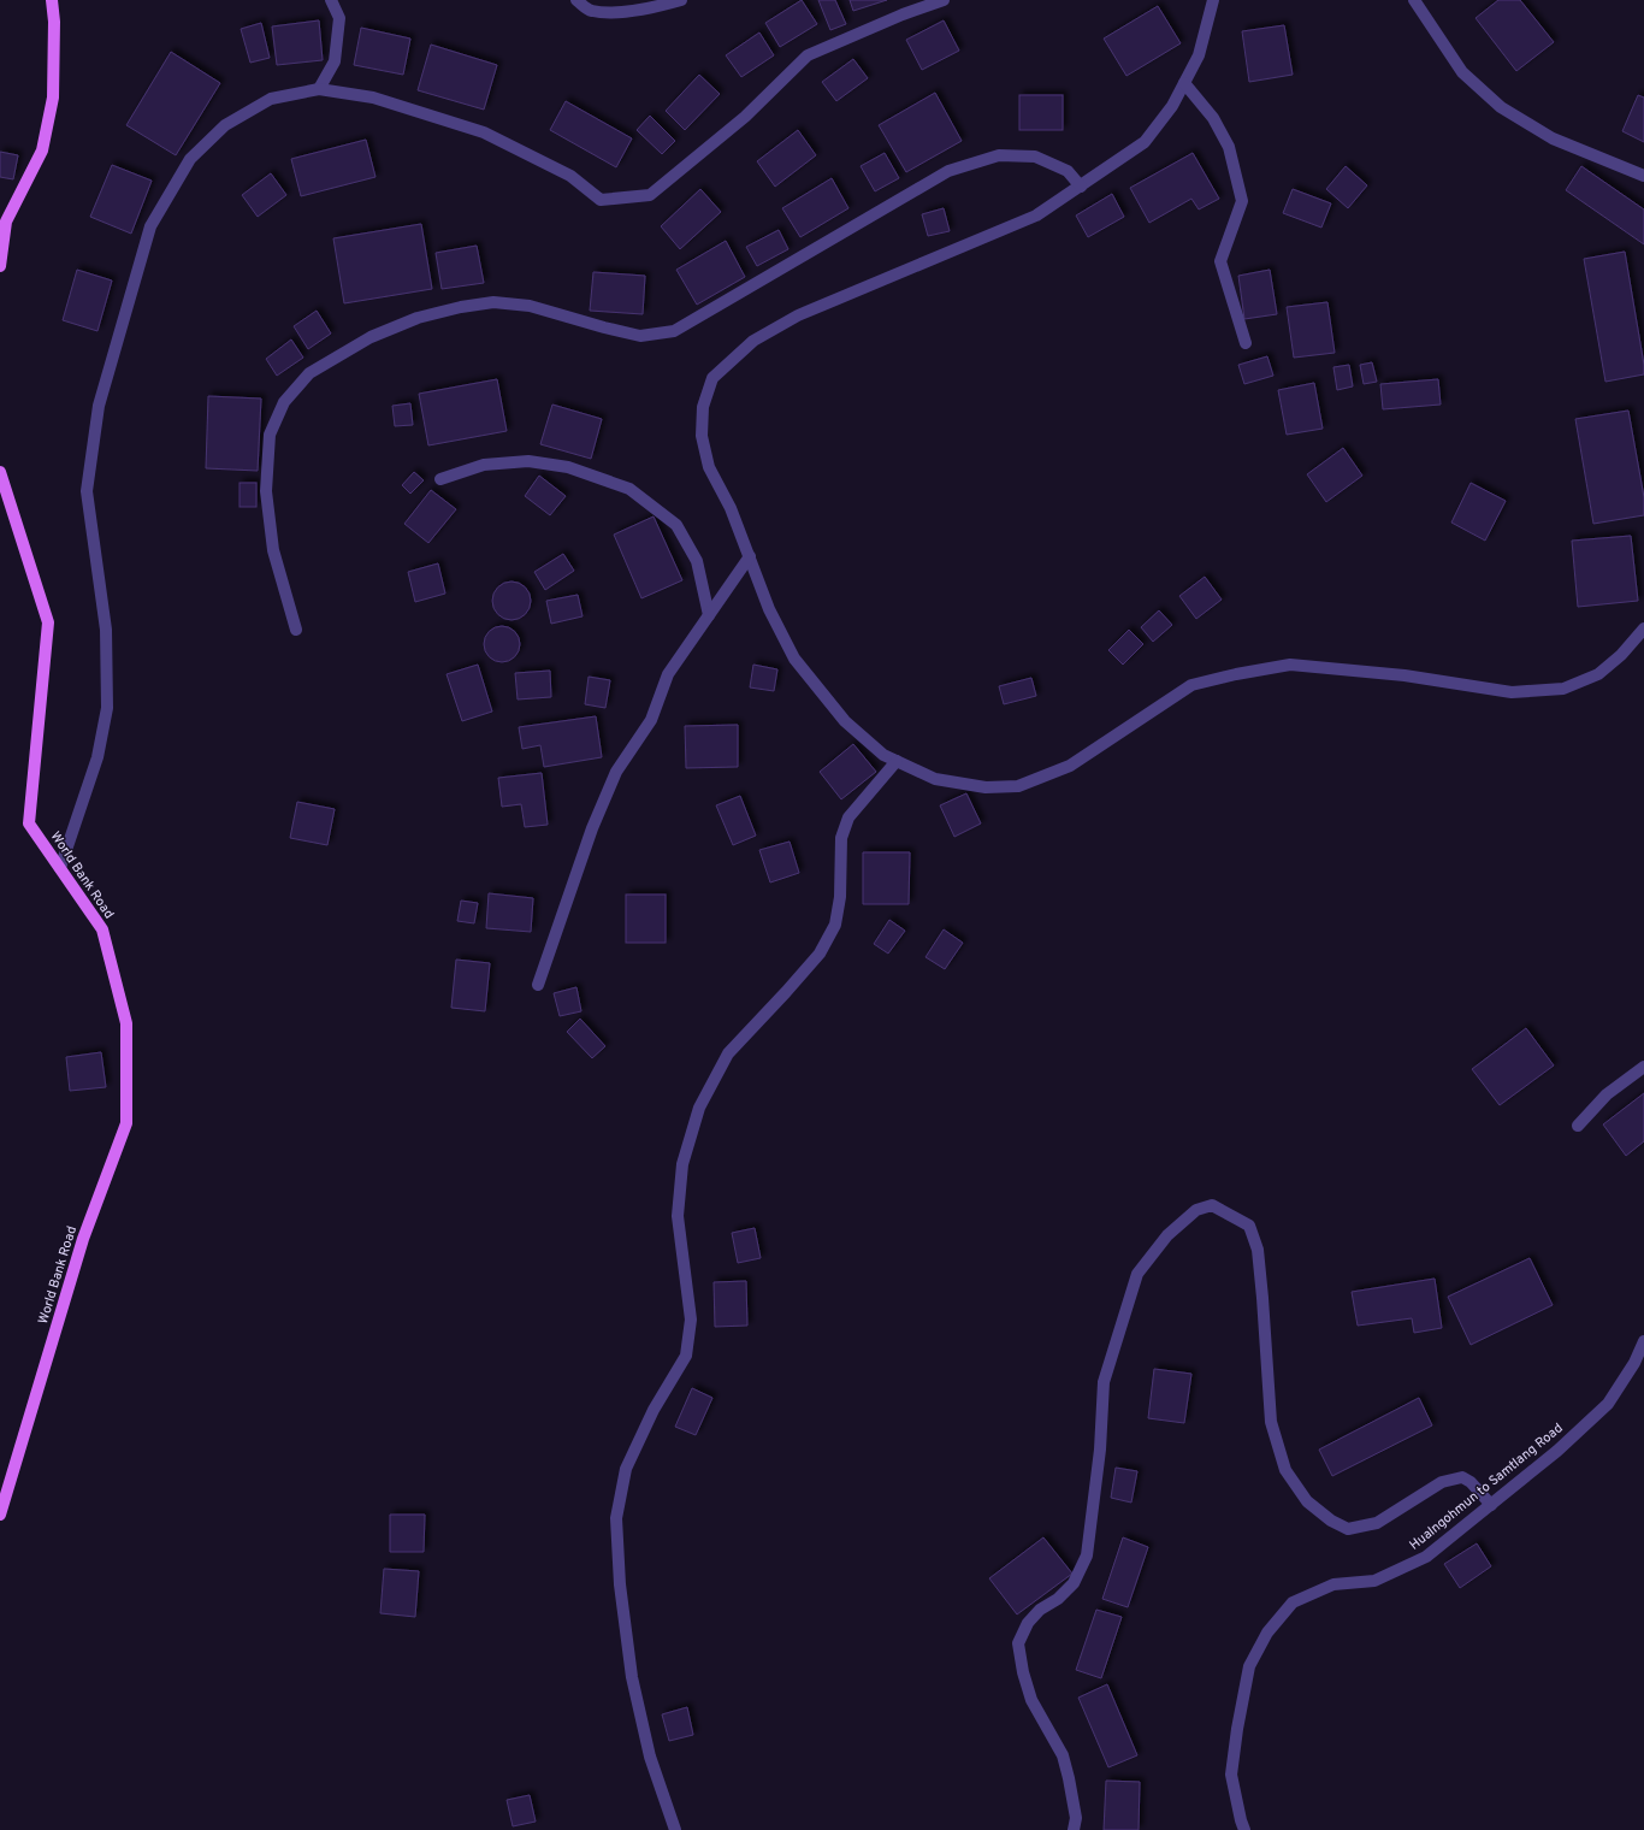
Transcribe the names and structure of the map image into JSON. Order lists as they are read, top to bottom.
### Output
{
  "streets": {
    "main road": ["World Bank Road"],
    "street": ["Hualngohmun to Samtlang Road"]
  }
}
